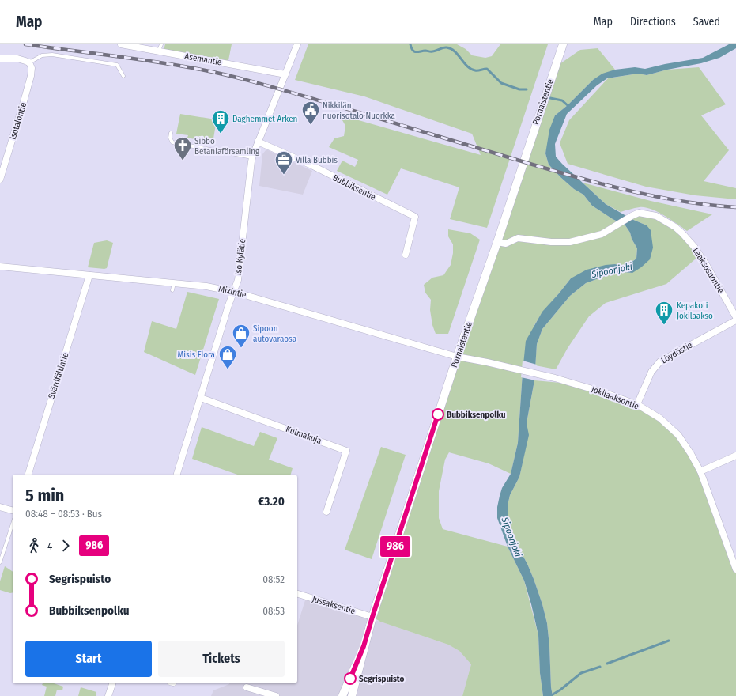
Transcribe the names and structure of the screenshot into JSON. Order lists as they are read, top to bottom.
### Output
{
  "streets": {
    "street": [
      "Asemantie",
      "Pornaistentie",
      "Isotalontie",
      "Bubbiksentie",
      "Iso Kylätie",
      "Laaksosuontie",
      "Mixintie",
      "Löydöstie",
      "Svärdfältintie",
      "Jokilaaksontie",
      "Kulmakuja",
      "Jussaksentie"
    ]
  },
  "crossings": [
    ["Asemantie", "Iso Kylätie"],
    ["Pornaistentie", "Laaksosuontie"],
    ["Pornaistentie", "Mixintie"],
    ["Pornaistentie", "Jokilaaksontie"],
    ["Pornaistentie", "Jussaksentie"],
    ["Bubbiksentie", "Iso Kylätie"],
    ["Iso Kylätie", "Mixintie"],
    ["Iso Kylätie", "Kulmakuja"],
    ["Mixintie", "Svärdfältintie"],
    ["Mixintie", "Jokilaaksontie"],
    ["Löydöstie", "Jokilaaksontie"]
  ],
  "water": ["Sipoonjoki"],
  "places": {
    "public building": ["Nikkilän nuorisotalo Nuorkka"],
    "building": ["Daghemmet Arken", "Kepakoti Jokilaakso"],
    "church": ["Sibbo Betaniaförsamling"],
    "office": ["Villa Bubbis"],
    "shop": ["Sipoon autovaraosa", "Misis Flora"],
    "other": ["Bubbiksenpolku", "Segrispuisto"]
  },
  "lines": ["bus line 986"],
  "page": {
    "header": "Map",
    "nav": ["Map", "Directions", "Saved"],
    "on_map": "986",
    "heading": ["5 min", "08:48 – 08:53 · Bus", "€3.20"],
    "legs": ["4", "986"],
    "list": [
      {
        "name": "Segrispuisto",
        "value": "08:52"
      },
      {
        "name": "Bubbiksenpolku",
        "value": "08:53"
      }
    ],
    "buttons": ["Start", "Tickets"]
  }
}
